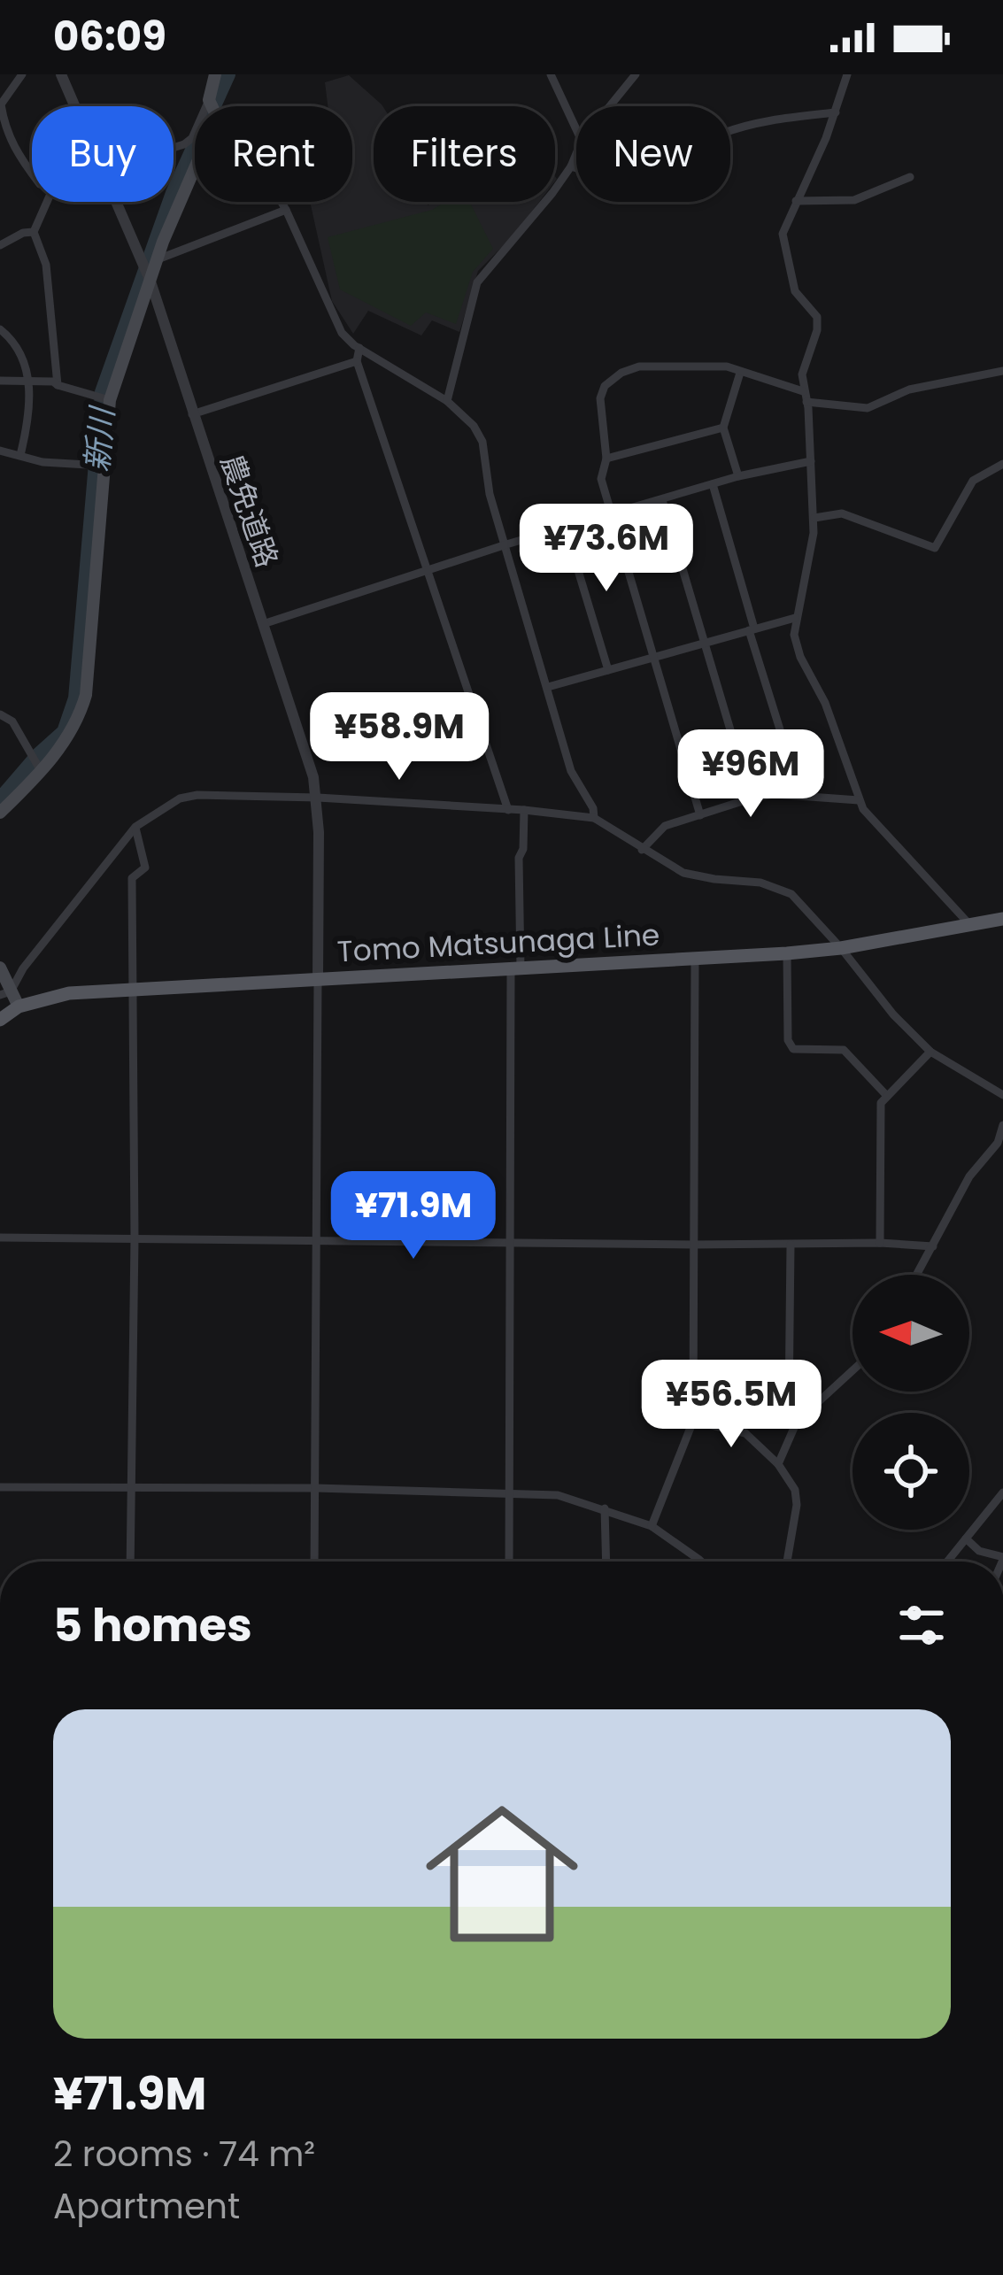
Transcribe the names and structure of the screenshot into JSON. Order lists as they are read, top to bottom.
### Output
{
  "streets": {
    "main road": ["Tomo Matsunaga Line"],
    "street": ["農免道路"]
  },
  "crossings": [
    ["農免道路", "Tomo Matsunaga Line"]
  ],
  "water": ["新川"],
  "north": "left",
  "page": {
    "status": "06:09",
    "chip": [
      "Buy",
      "Rent",
      "Filters",
      "New"
    ],
    "price": [
      "¥73.6M",
      "¥58.9M",
      "¥96M",
      "¥71.9M",
      "¥56.5M"
    ],
    "heading": "5 homes",
    "list": [
      {
        "name": "¥71.9M",
        "note": "2 rooms · 74 m² · Apartment"
      }
    ]
  }
}
